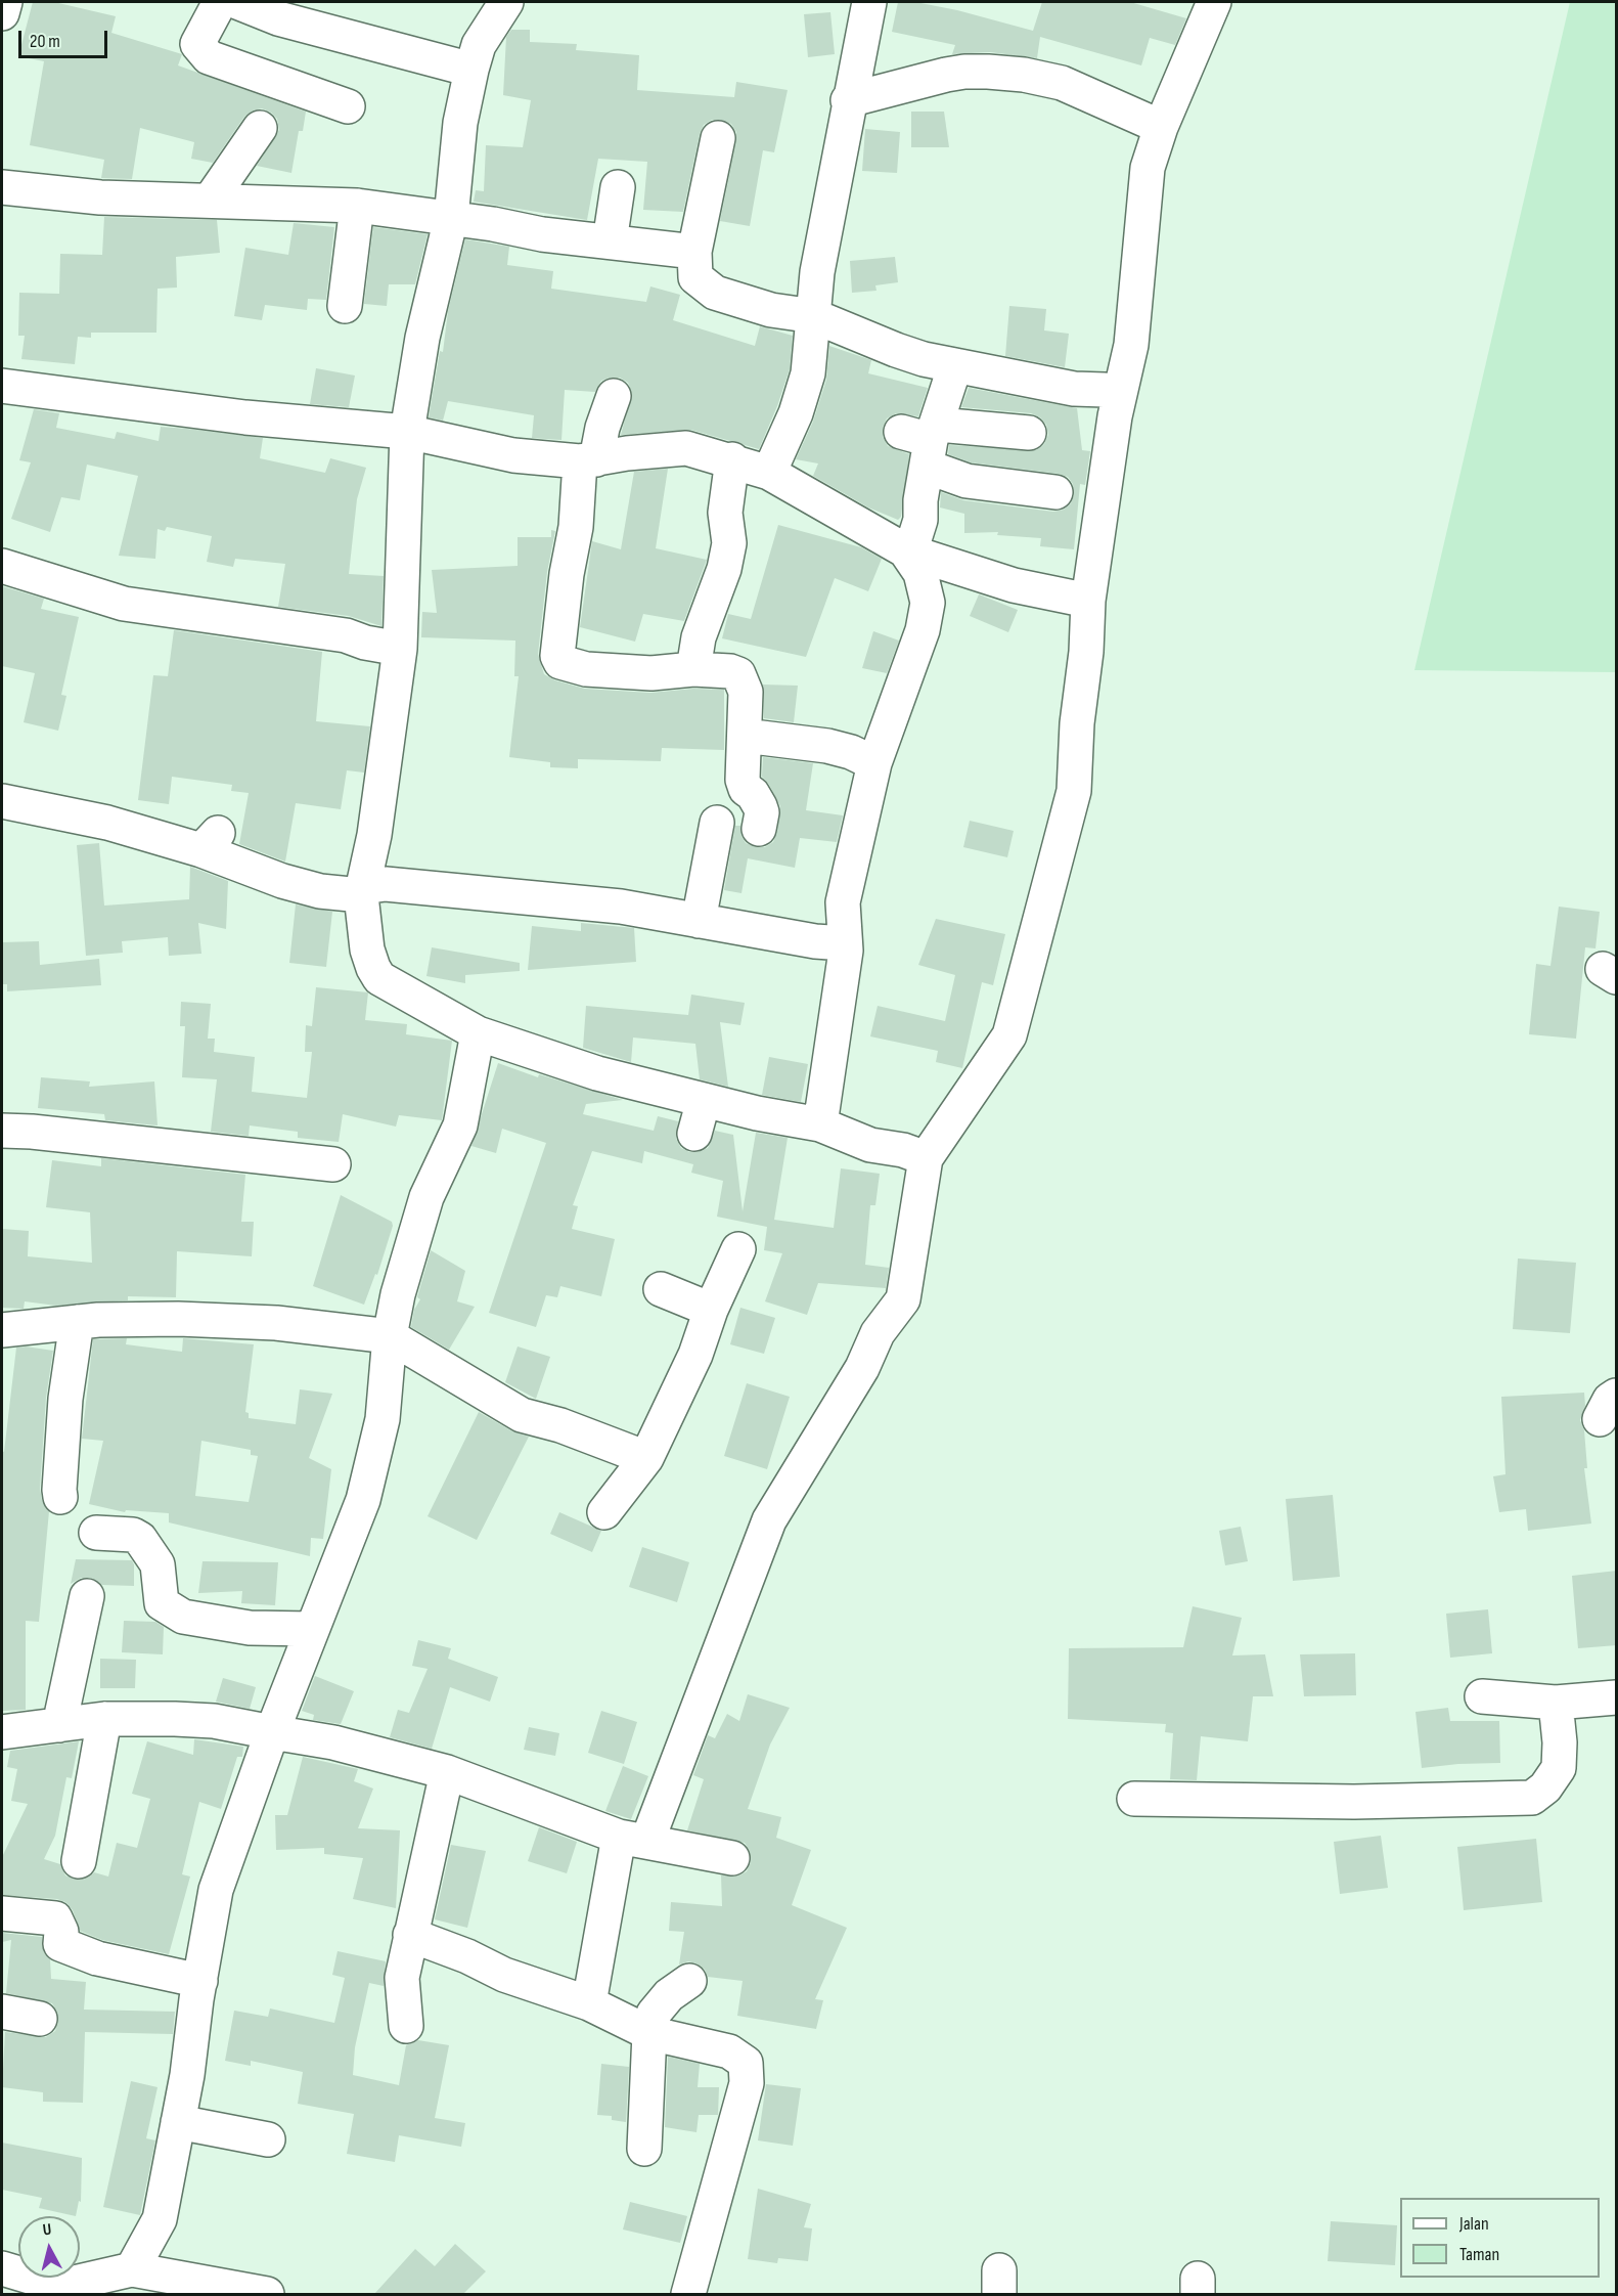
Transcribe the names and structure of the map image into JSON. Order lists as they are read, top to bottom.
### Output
{
  "legend": ["Jalan", "Taman"],
  "scale_bar": "20 m",
  "north": "top"
}
